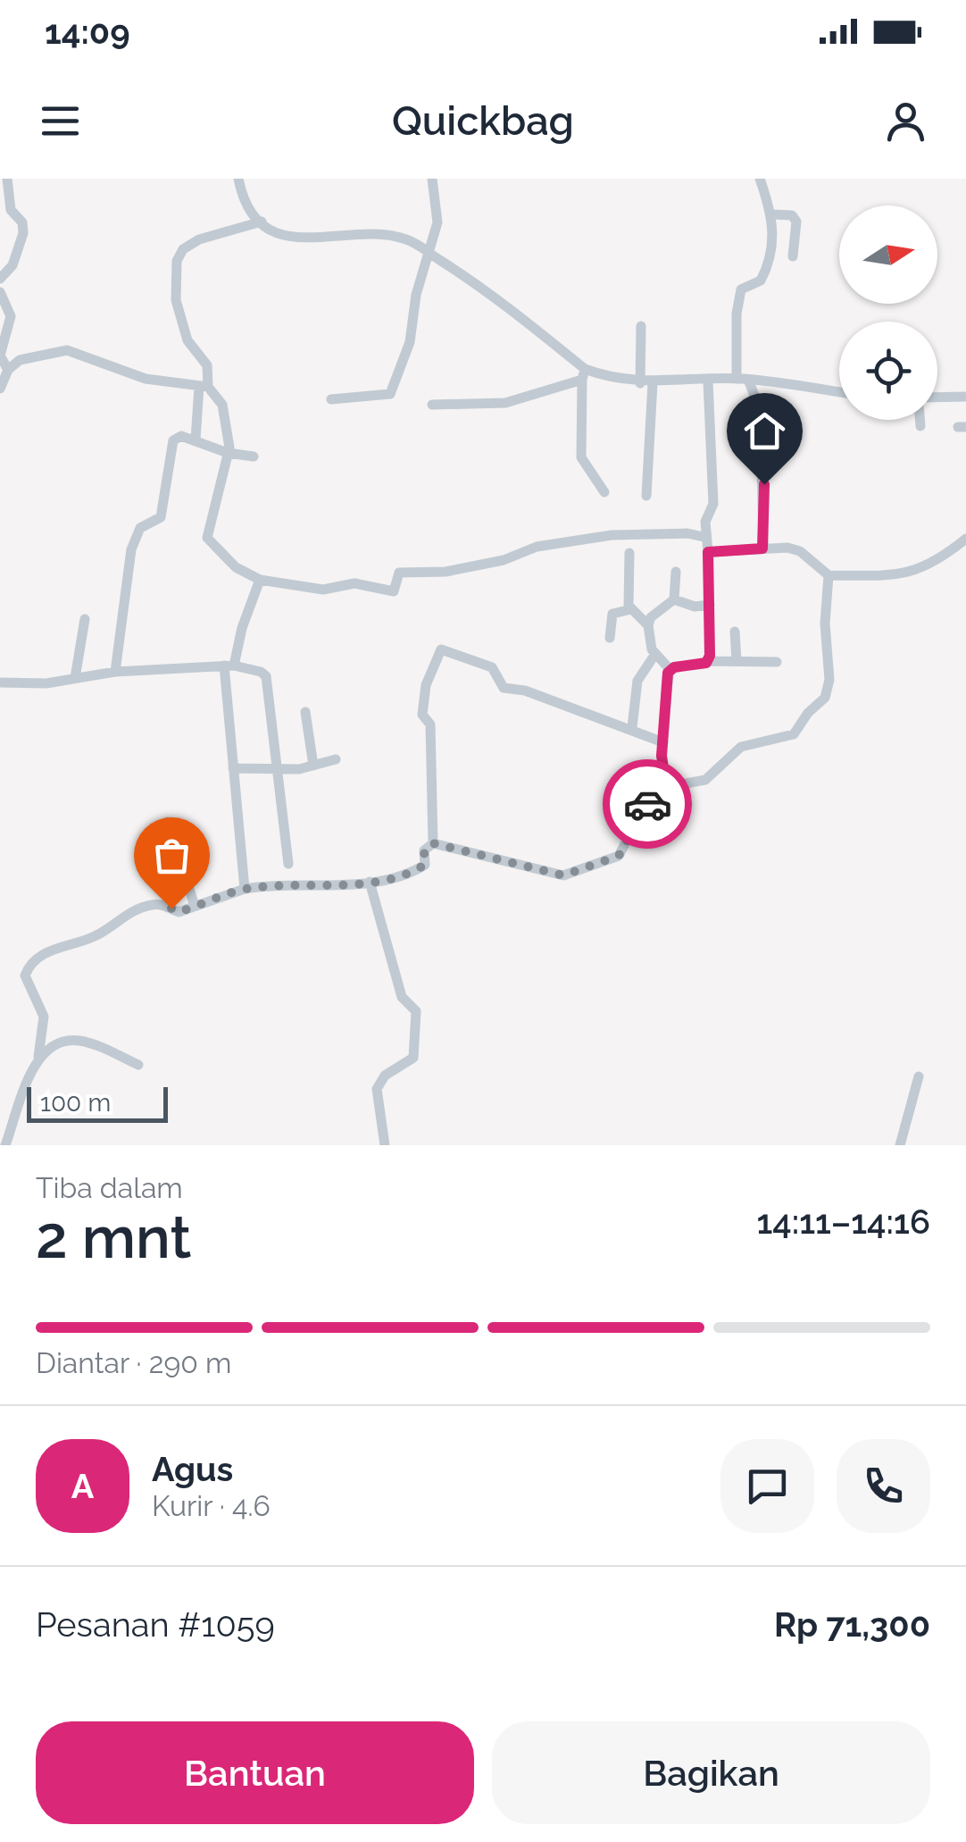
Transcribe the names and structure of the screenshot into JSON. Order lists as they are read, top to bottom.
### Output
{
  "scale_bar": "100 m",
  "north": "right",
  "page": {
    "status": "14:09",
    "header": "Quickbag",
    "scale": "100 m",
    "heading": ["2 mnt", "Tiba dalam", "14:11–14:16"],
    "panel": [
      "Agus",
      "Kurir · 4.6",
      "Pesanan #1059",
      "Rp 71,300"
    ],
    "bar": "Diantar · 290 m",
    "round": "A",
    "buttons": ["Bantuan", "Bagikan"]
  }
}
